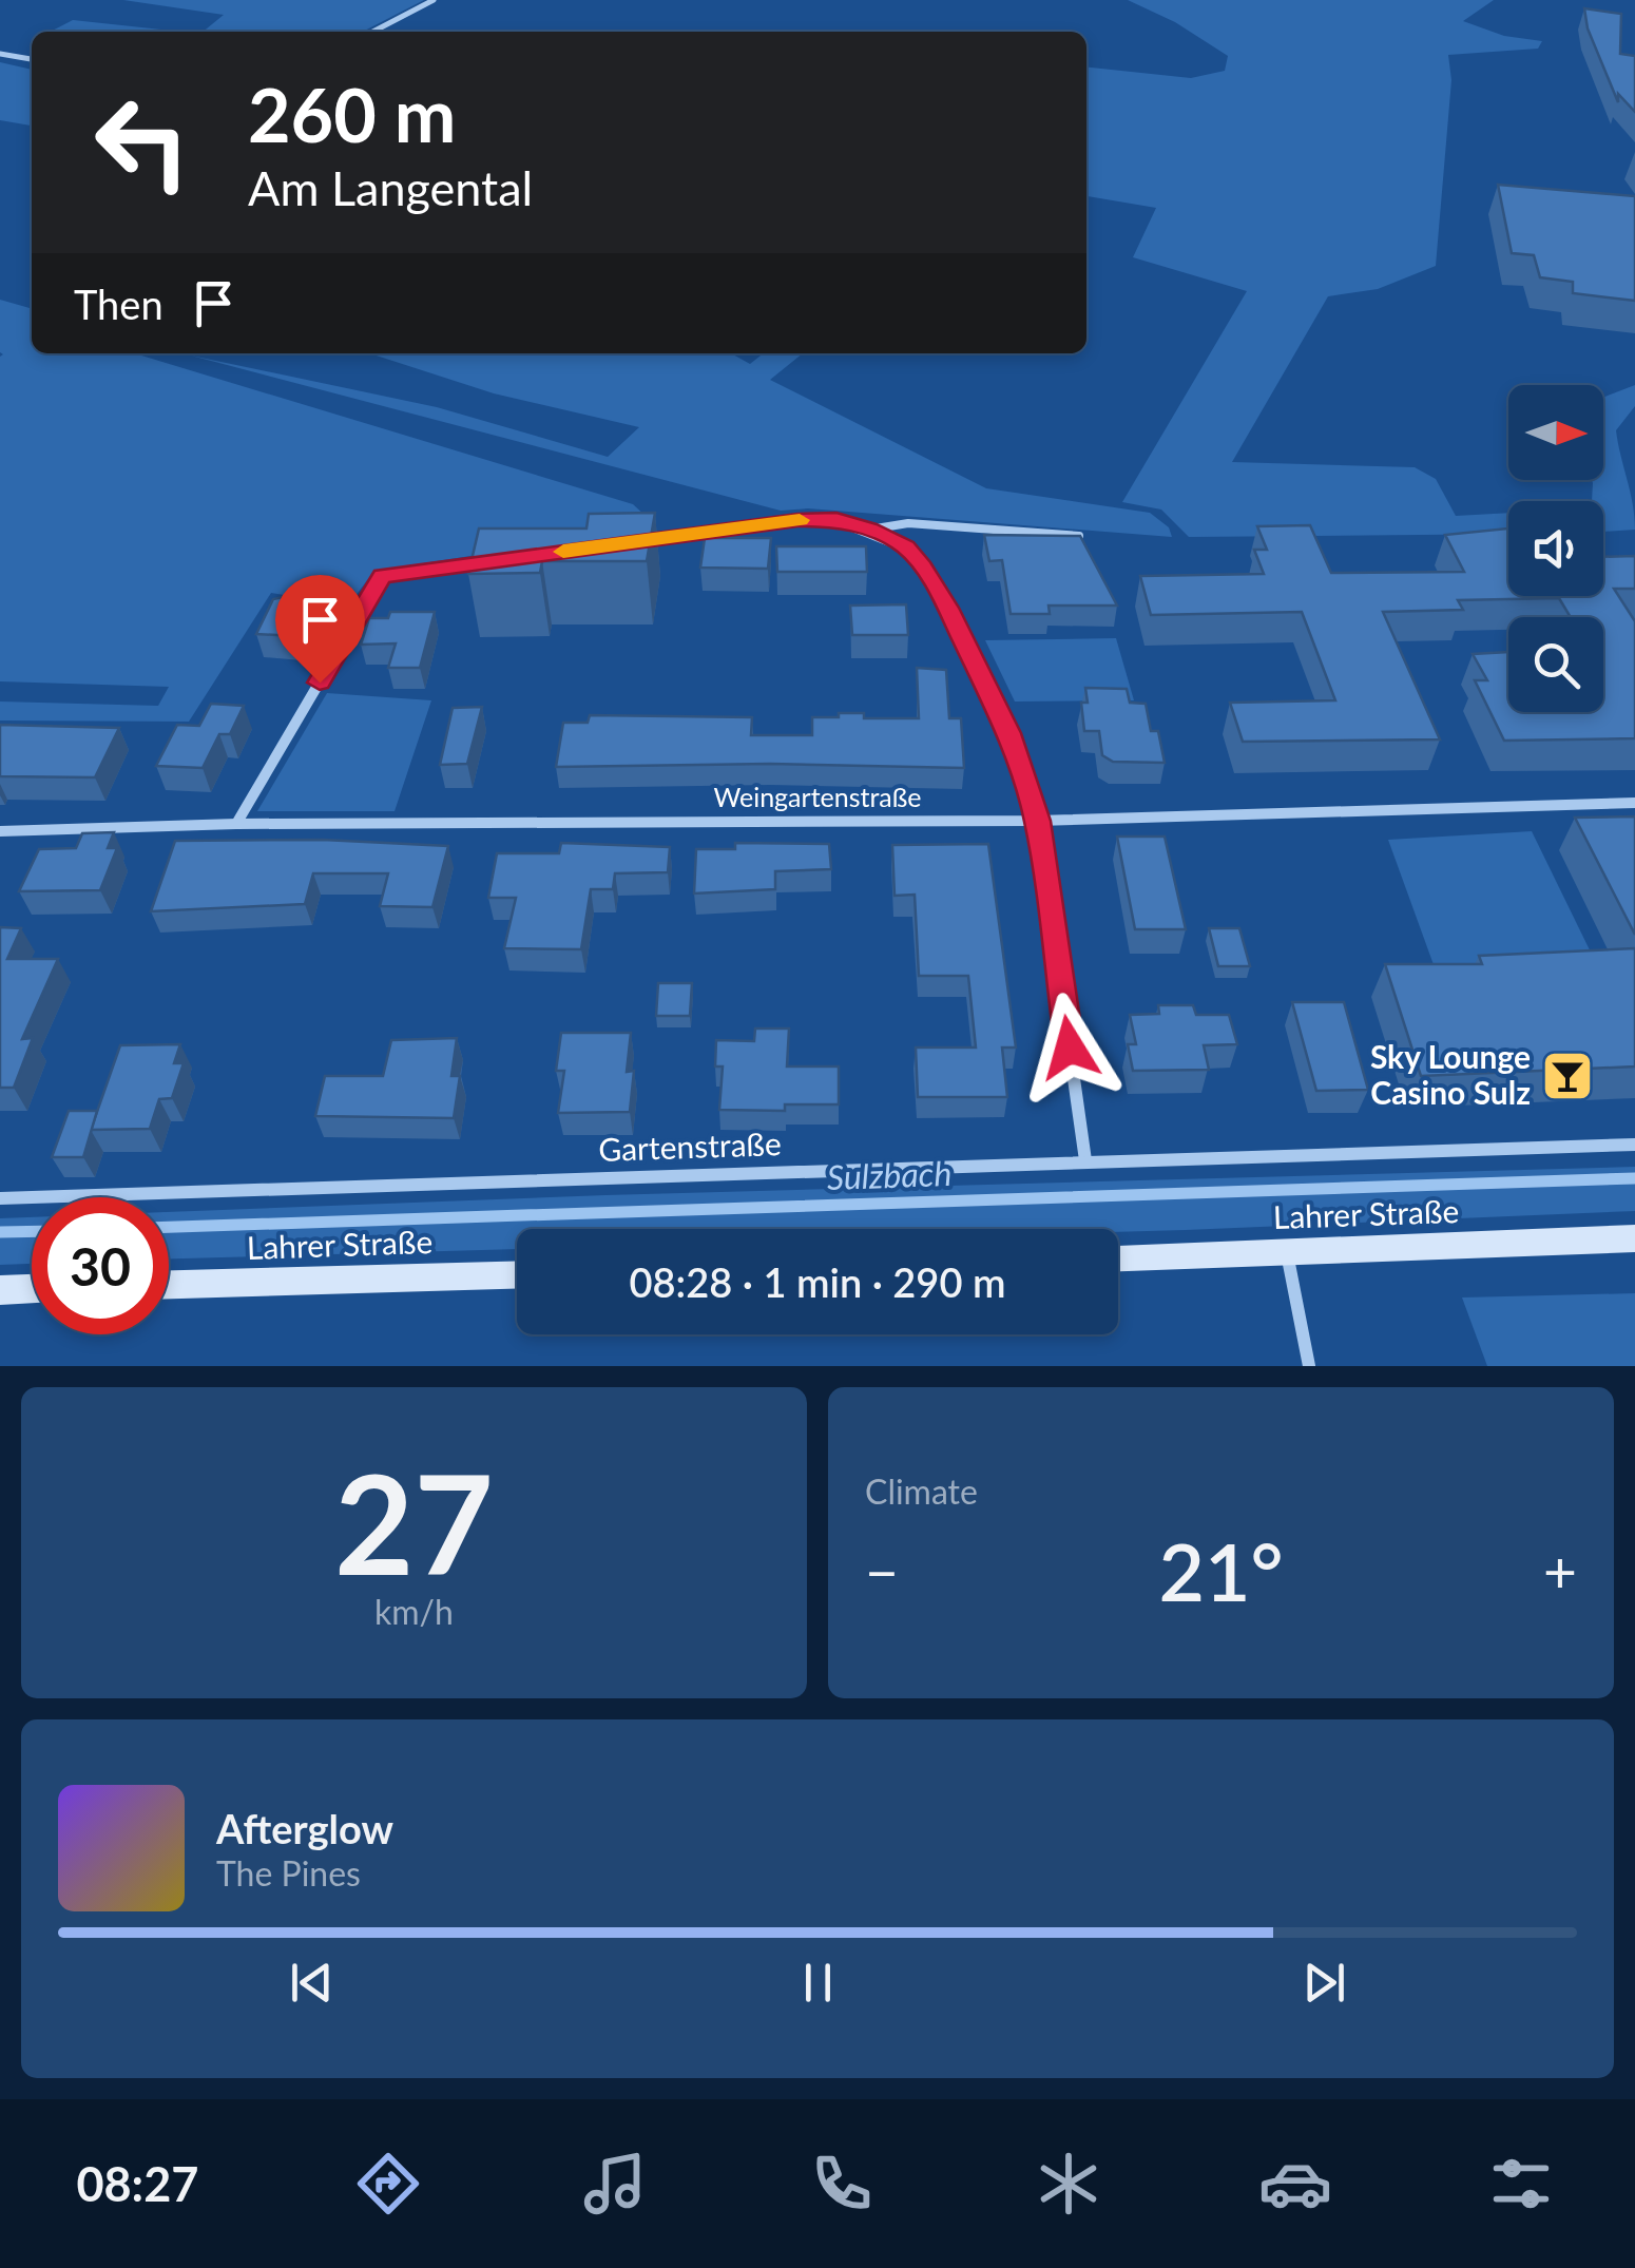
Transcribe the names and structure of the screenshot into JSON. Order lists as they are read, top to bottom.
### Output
{
  "streets": {
    "street": ["Weingartenstraße", "Gartenstraße", "Lahrer Straße"]
  },
  "water": ["Sulzbach"],
  "places": {
    "bar": ["Sky Lounge Casino Sulz"]
  },
  "north": "right",
  "page": {
    "turn": ["260 m", "Am Langental"],
    "then": "Then",
    "limit": "30",
    "trip": "08:28 · 1 min · 290 m",
    "tile": [
      ["27", "km/h"],
      "Climate"
    ],
    "heat": ["−", "21°", "+"],
    "song": ["Afterglow", "The Pines"],
    "tabs": "08:27"
  }
}
